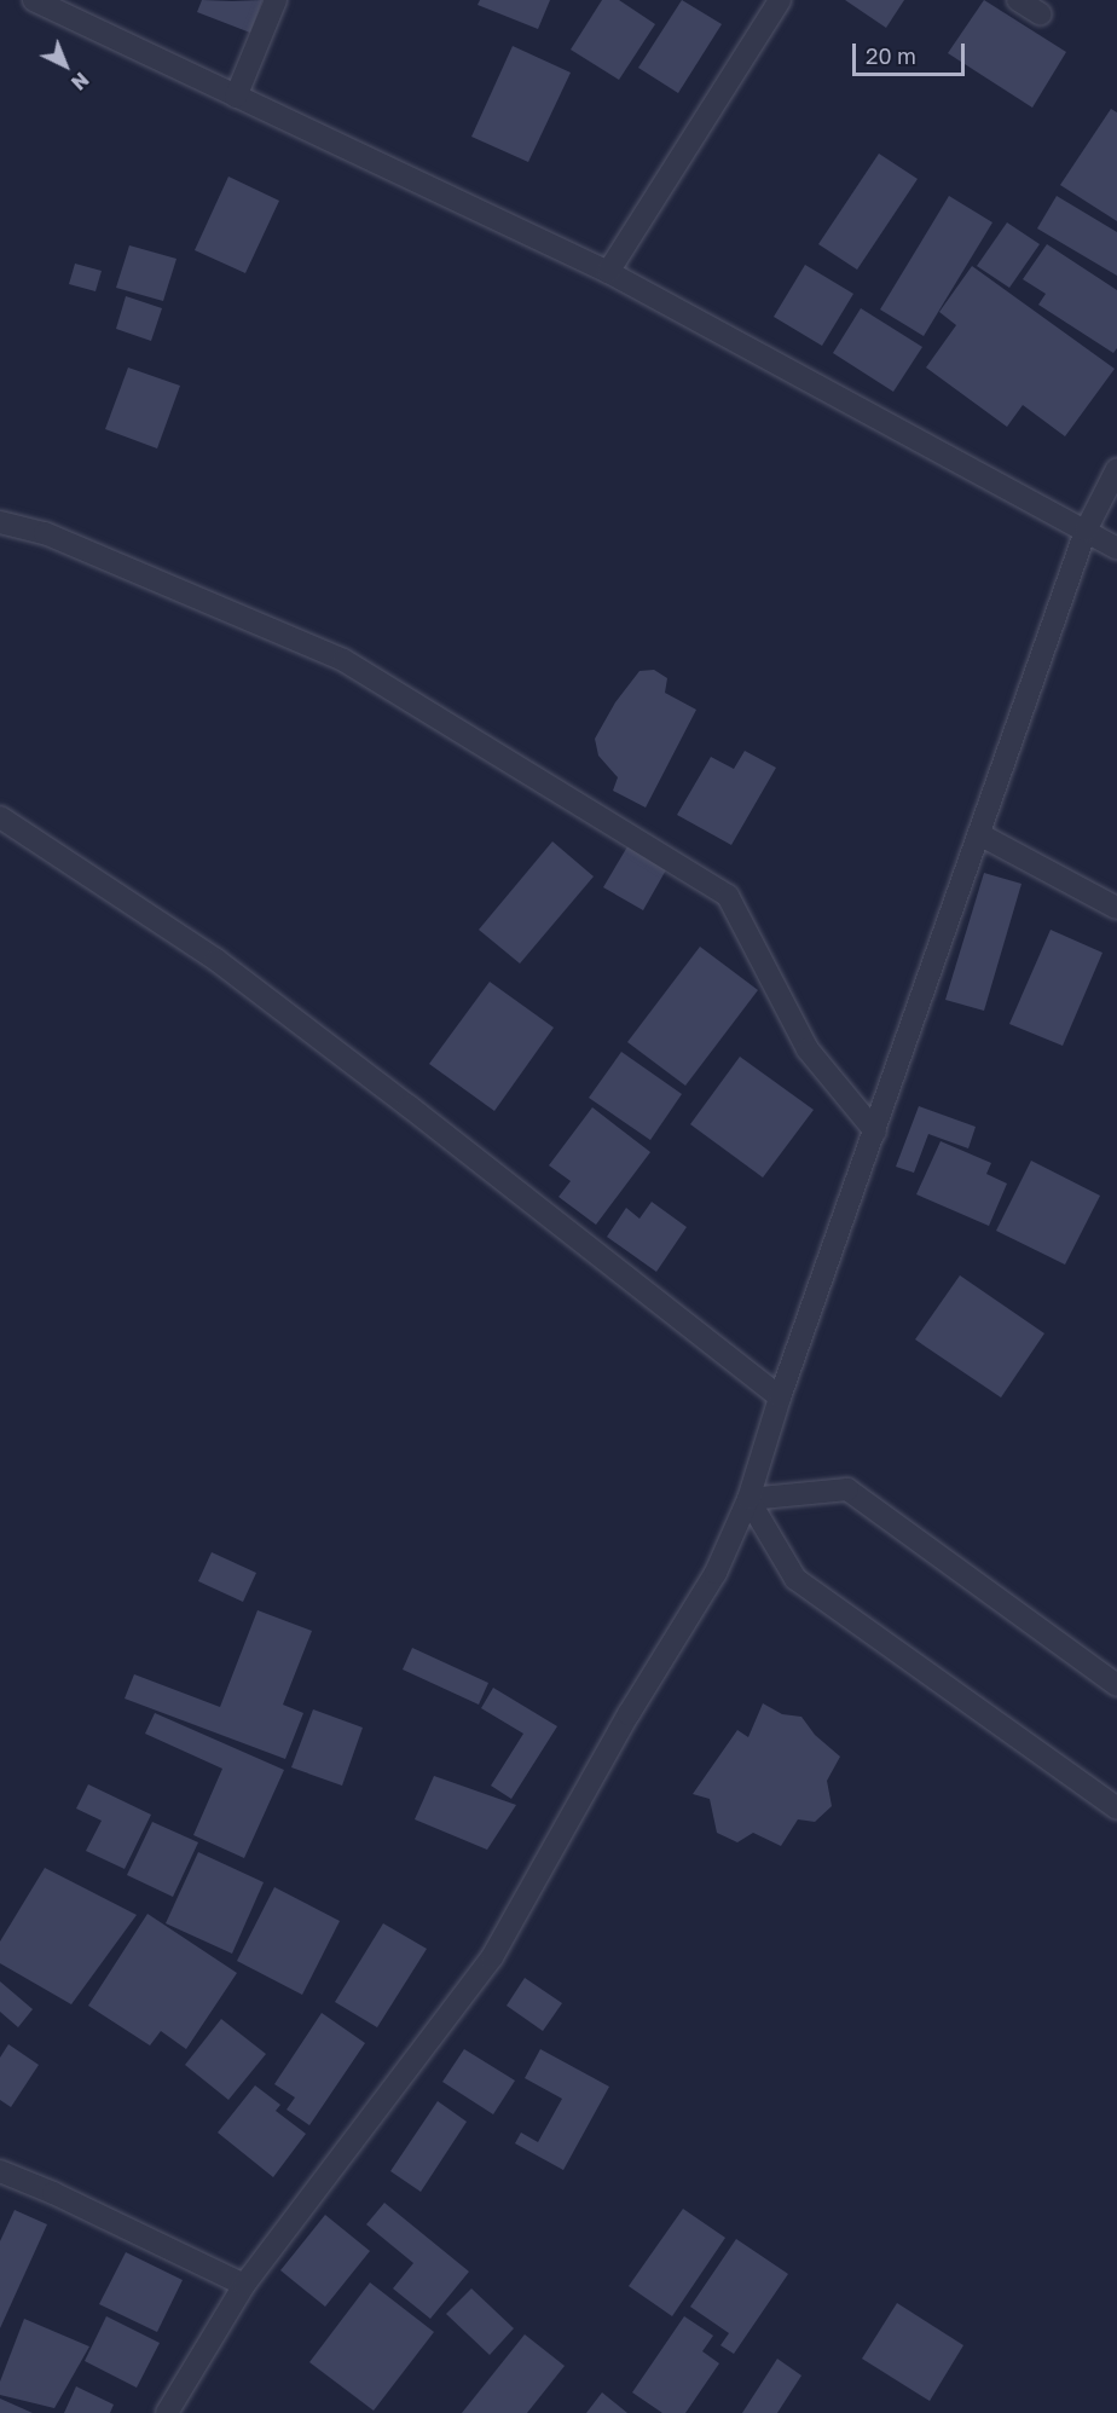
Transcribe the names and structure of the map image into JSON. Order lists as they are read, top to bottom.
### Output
{
  "scale_bar": "20 m",
  "north": "bottom right"
}
